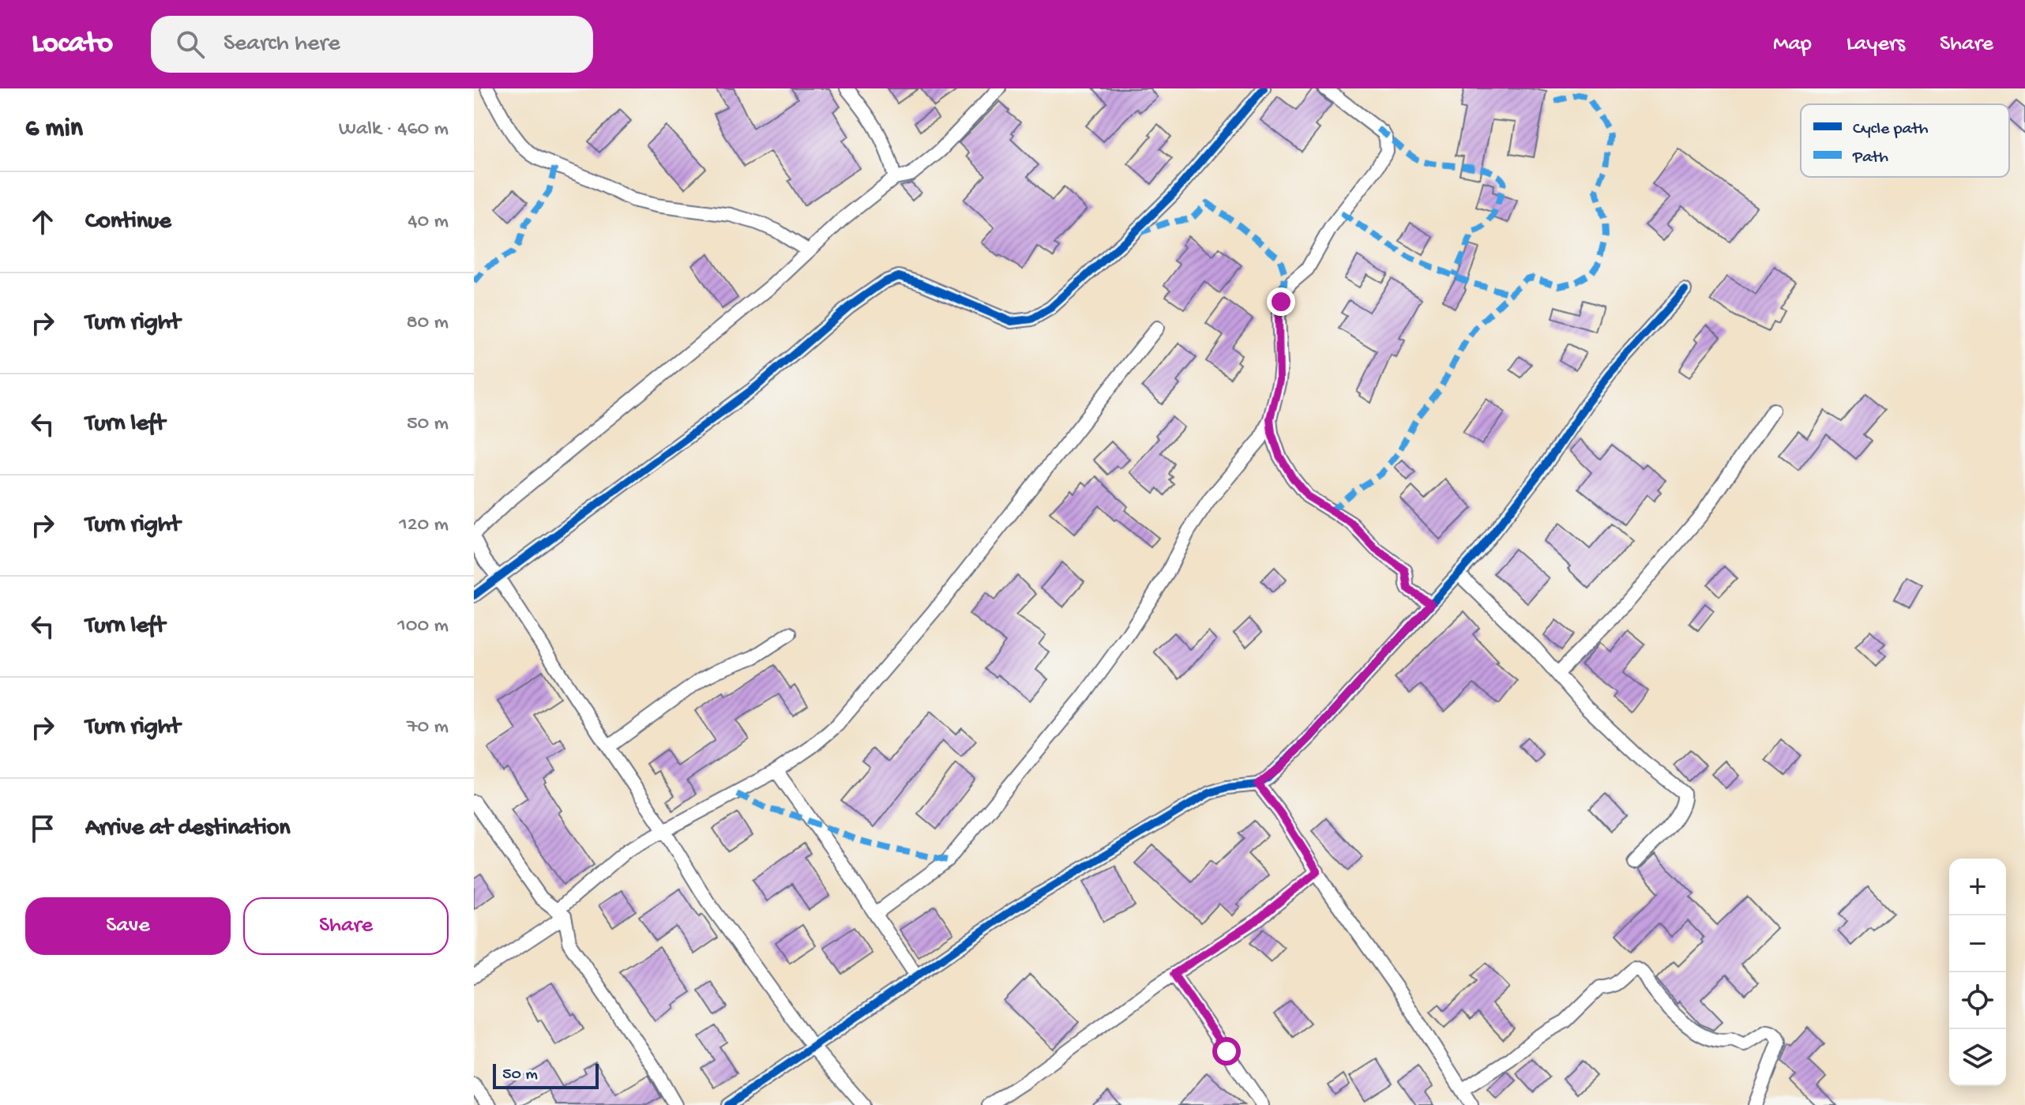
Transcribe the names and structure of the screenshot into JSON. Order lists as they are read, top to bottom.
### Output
{
  "legend": ["Cycle path", "Path"],
  "scale_bar": "50 m",
  "page": {
    "header": "Locato",
    "search": "Search here",
    "nav": ["Map", "Layers", "Share"],
    "heading": ["6 min", "Walk · 460 m"],
    "list": [
      ["Continue", "40 m"],
      ["Turn right", "80 m"],
      ["Turn left", "50 m"],
      ["Turn right", "120 m"],
      ["Turn left", "100 m"],
      ["Turn right", "70 m"],
      "Arrive at destination"
    ],
    "map_buttons": ["+", "−"],
    "buttons": ["Save", "Share"],
    "scale": "50 m"
  }
}
